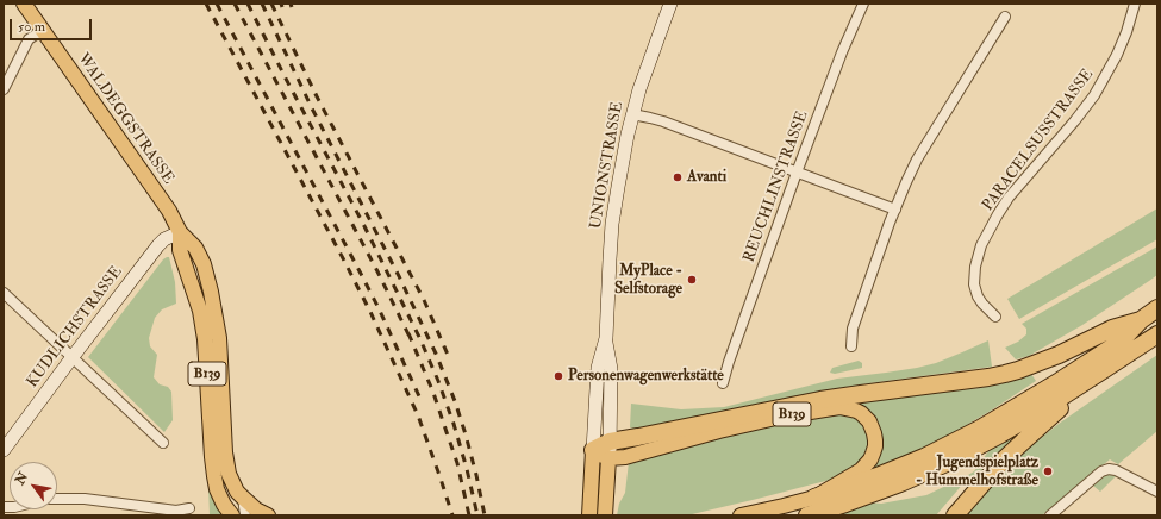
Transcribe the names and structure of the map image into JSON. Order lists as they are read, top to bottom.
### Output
{
  "streets": {
    "main road": [
      "WALDEGGSTRASSE",
      "UNIONSTRASSE",
      "KUDLICHSTRASSE",
      "B139"
    ],
    "street": ["PARACELSUSSTRASSE", "REUCHLINSTRASSE"]
  },
  "crossings": [
    ["WALDEGGSTRASSE", "KUDLICHSTRASSE"],
    ["UNIONSTRASSE", "B139"]
  ],
  "places": [
    "Avanti",
    "MyPlace - Selfstorage",
    "Personenwagenwerkstätte",
    "Jugendspielplatz - Hummelhofstraße"
  ],
  "scale_bar": "50 m",
  "north": "top left"
}
